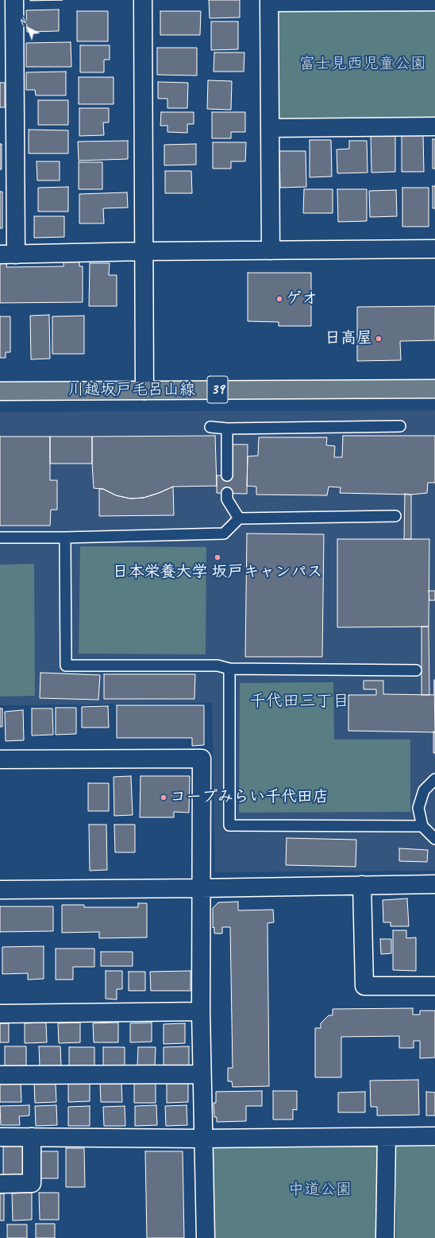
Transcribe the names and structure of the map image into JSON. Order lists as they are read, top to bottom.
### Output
{
  "streets": {
    "main road": ["39", "川越坂戸毛呂山線"]
  },
  "districts": ["千代田三丁目"],
  "parks": ["富士見西児童公園", "中道公園"],
  "places": [
    "ゲオ",
    "日高屋",
    "日本栄養大学 坂戸キャンパス",
    "コープみらい千代田店"
  ],
  "north": "top left"
}
